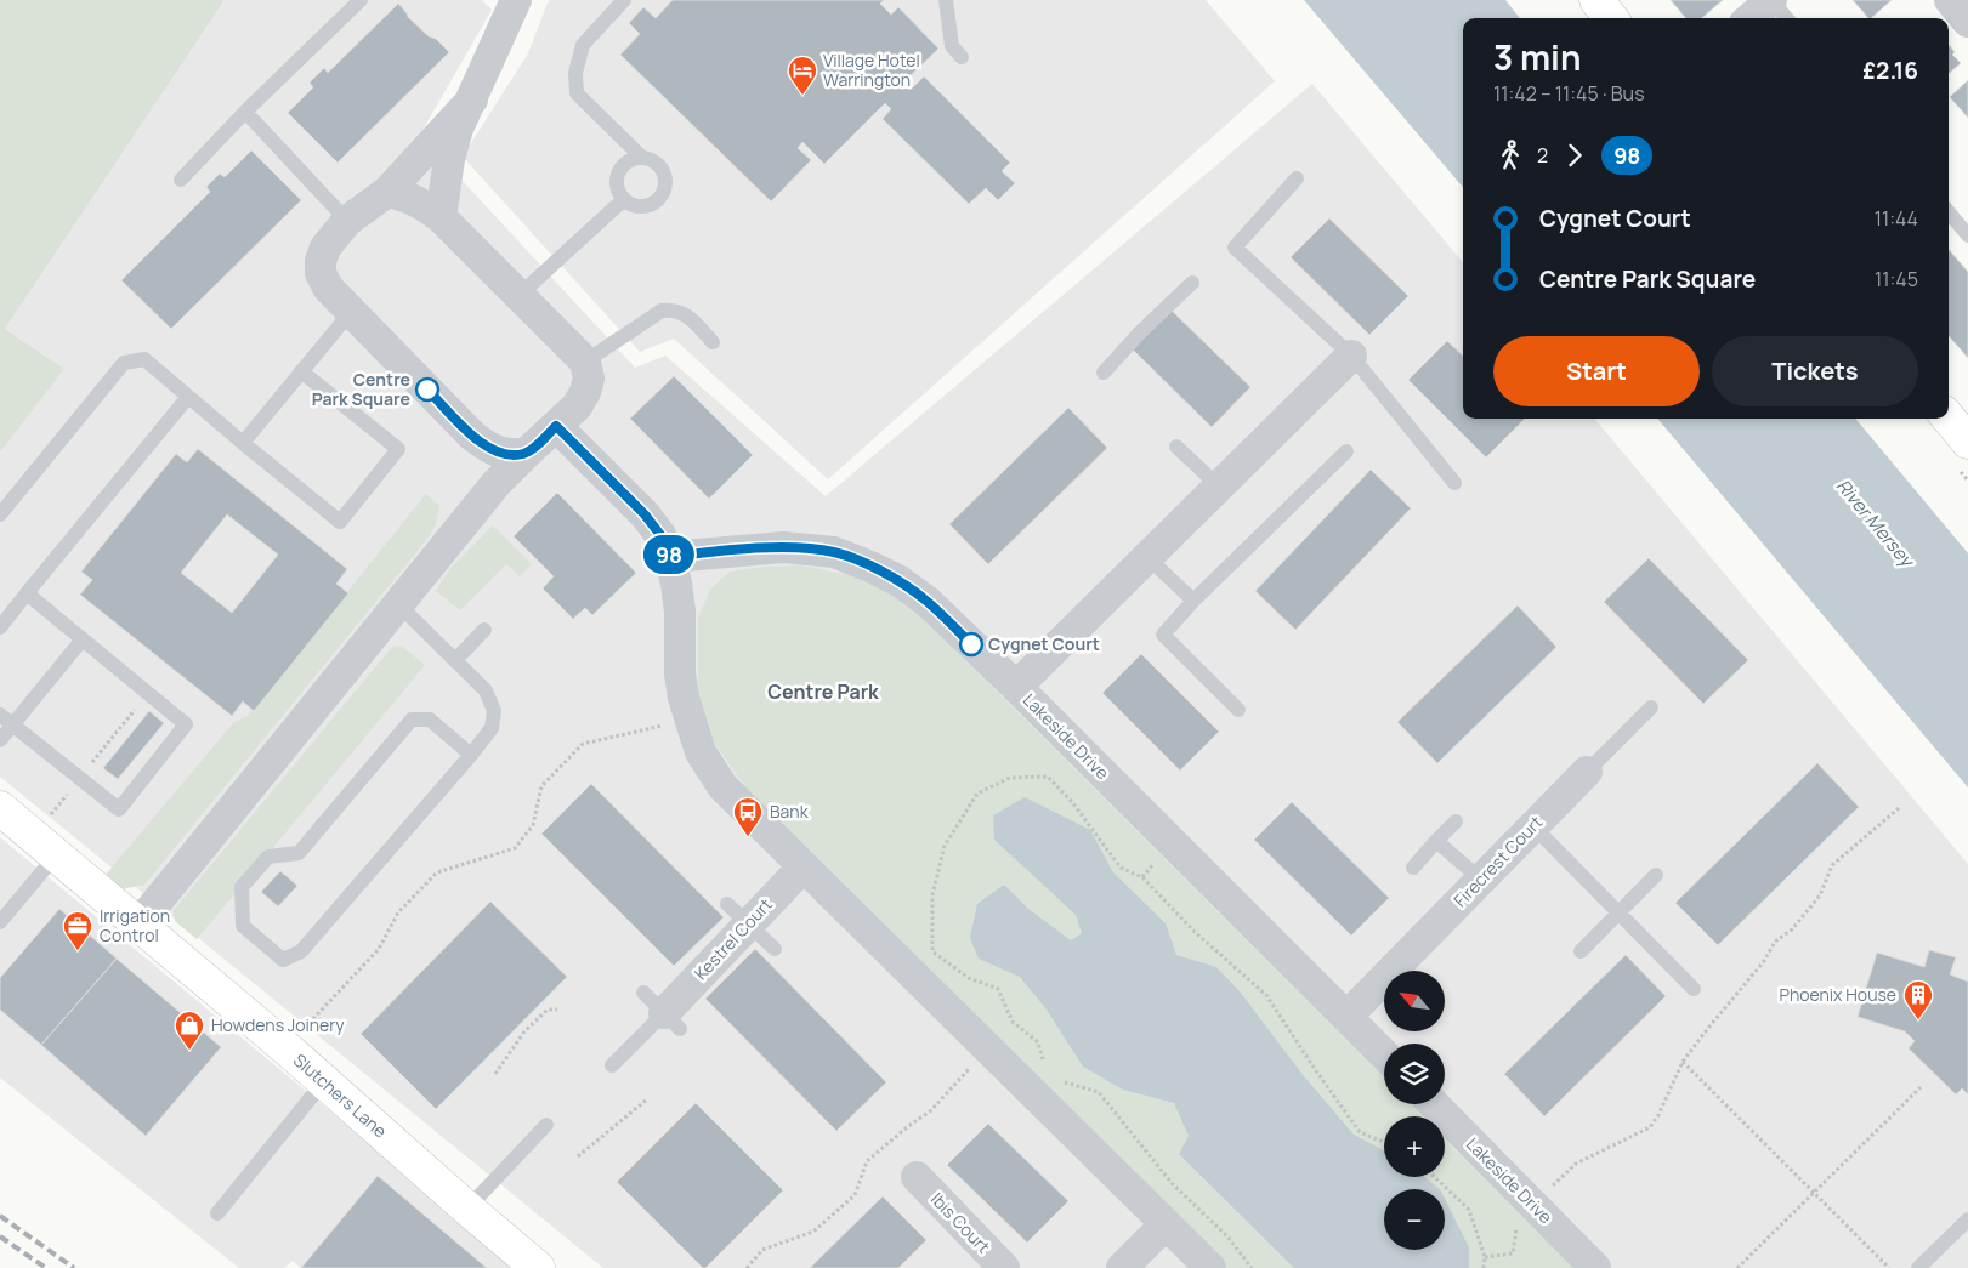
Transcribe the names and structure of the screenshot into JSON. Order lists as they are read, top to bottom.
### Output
{
  "streets": {
    "highway": ["Slutchers Lane"],
    "street": [
      "Lakeside Drive",
      "Firecrest Court",
      "Kestrel Court",
      "Ibis Court"
    ]
  },
  "crossings": [
    ["Lakeside Drive", "Firecrest Court"]
  ],
  "districts": ["Centre Park"],
  "water": ["River Mersey"],
  "places": {
    "hotel": ["Village Hotel Warrington"],
    "other": ["Centre Park Square", "Cygnet Court"],
    "bus stop": ["Bank"],
    "office": ["Irrigation Control"],
    "building": ["Phoenix House"],
    "shop": ["Howdens Joinery"]
  },
  "lines": ["bus line 98"],
  "north": "top left",
  "page": {
    "on_map": "98",
    "heading": ["3 min", "11:42 – 11:45 · Bus", "£2.16"],
    "legs": ["2", "98"],
    "list": [
      {
        "name": "Cygnet Court",
        "value": "11:44"
      },
      {
        "name": "Centre Park Square",
        "value": "11:45"
      }
    ],
    "buttons": ["Start", "Tickets"],
    "map_buttons": ["+", "−"]
  }
}
